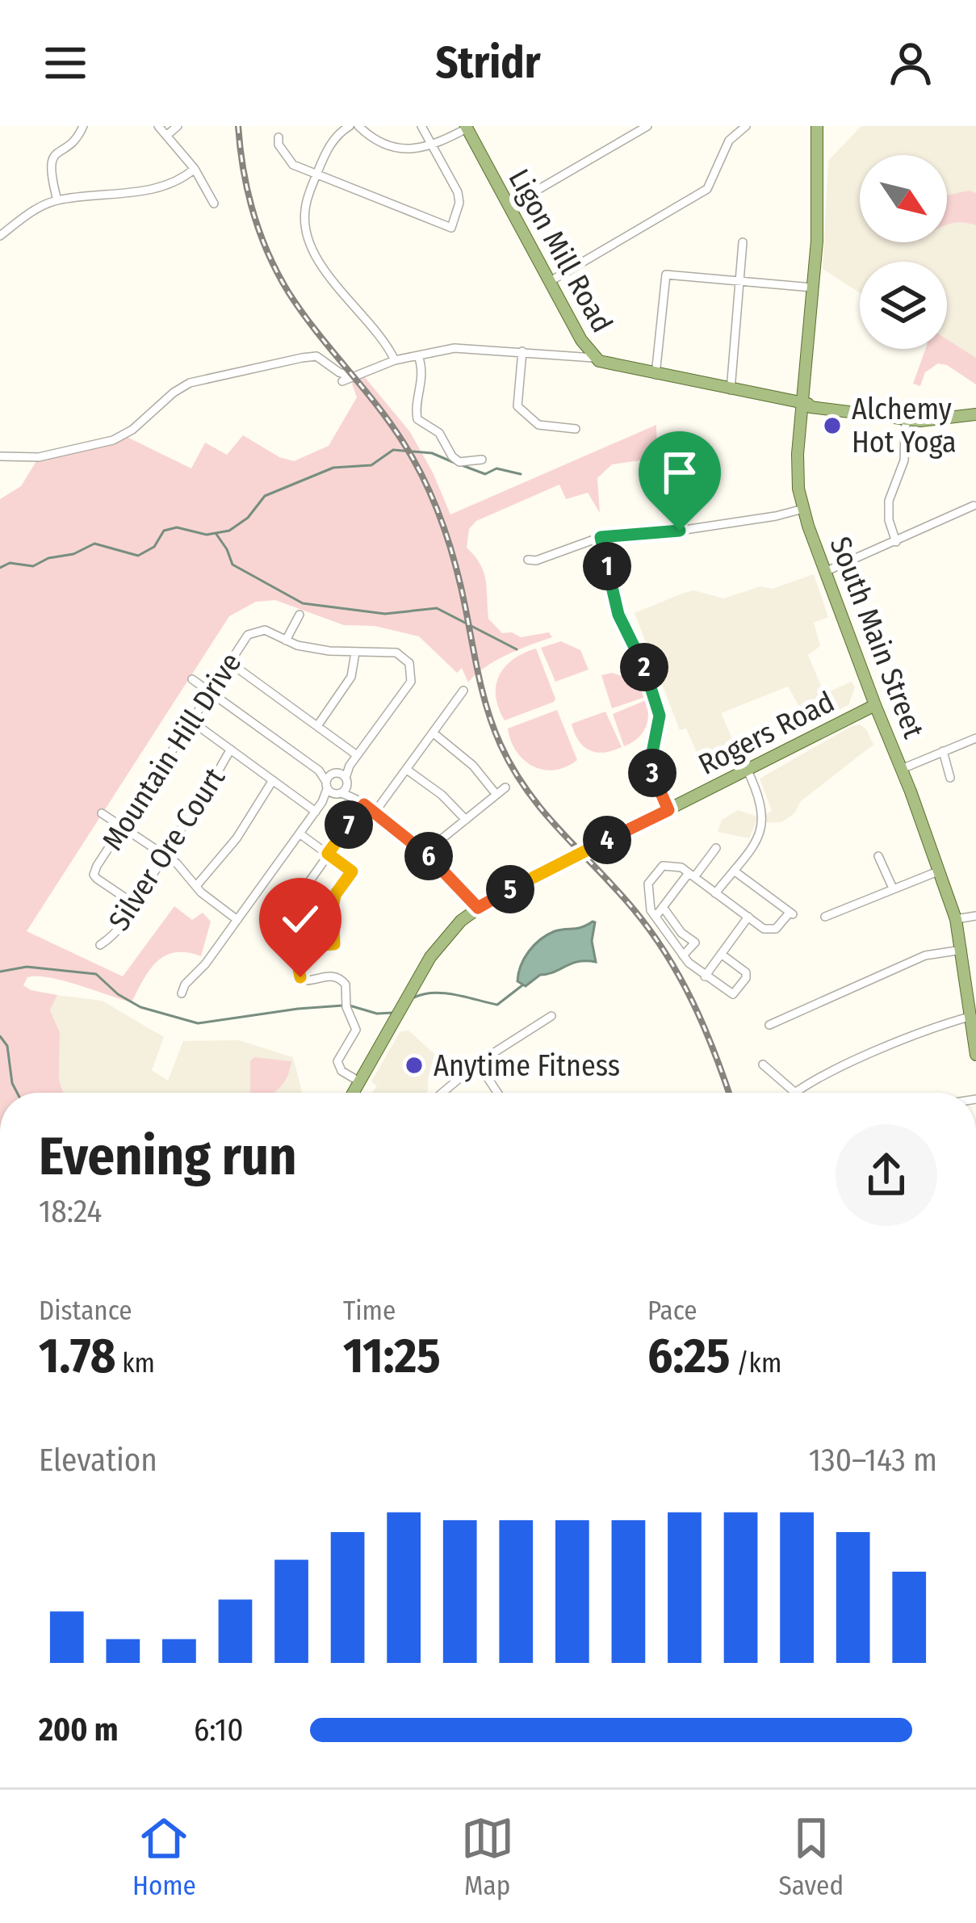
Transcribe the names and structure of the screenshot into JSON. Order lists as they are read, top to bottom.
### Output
{
  "streets": {
    "main road": ["Ligon Mill Road", "South Main Street", "Rogers Road"],
    "street": ["Mountain Hill Drive", "Silver Ore Court"]
  },
  "crossings": [
    ["Ligon Mill Road", "South Main Street"],
    ["South Main Street", "Rogers Road"],
    ["Mountain Hill Drive", "Silver Ore Court"]
  ],
  "places": ["Alchemy Hot Yoga", "Anytime Fitness"],
  "north": "bottom right",
  "page": {
    "header": "Stridr",
    "pins": [
      "1",
      "2",
      "3",
      "7",
      "4",
      "6",
      "5"
    ],
    "heading": ["Evening run", "18:24"],
    "stats": [
      ["Distance", "1.78 km"],
      ["Time", "11:25"],
      ["Pace", "6:25 /km"]
    ],
    "chart": ["Elevation", "130–143 m"],
    "list": [
      {
        "name": "200 m",
        "note": "6:10"
      }
    ],
    "tabs": ["Home", "Map", "Saved"]
  }
}
